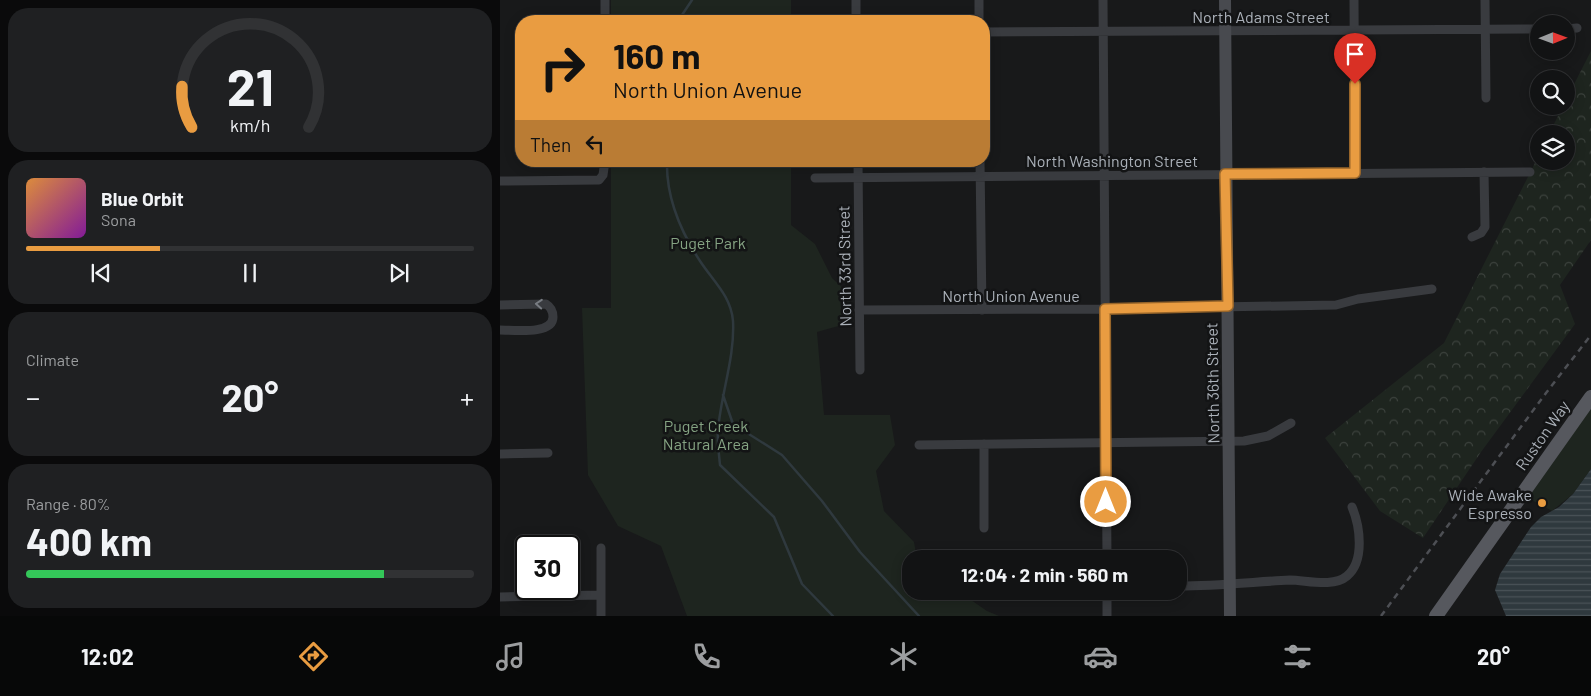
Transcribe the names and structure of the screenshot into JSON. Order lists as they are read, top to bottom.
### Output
{
  "streets": {
    "main road": ["Ruston Way"],
    "street": [
      "North Adams Street",
      "North Washington Street",
      "North 33rd Street",
      "North Union Avenue",
      "North 36th Street"
    ]
  },
  "crossings": [
    ["North Adams Street", "North 36th Street"],
    ["North Washington Street", "North 33rd Street"],
    ["North Washington Street", "North 36th Street"],
    ["North 33rd Street", "North Union Avenue"],
    ["North Union Avenue", "North 36th Street"]
  ],
  "parks": ["Puget Park", "Puget Creek Natural Area"],
  "places": ["Wide Awake Espresso"],
  "north": "right",
  "page": {
    "turn": ["160 m", "North Union Avenue"],
    "then": "Then",
    "song": ["Blue Orbit", "Sona"],
    "tile": [
      "Climate",
      ["Range · 80%", "400 km"]
    ],
    "heat": ["−", "20°", "+"],
    "limit": "30",
    "trip": "12:04 · 2 min · 560 m",
    "tabs": ["12:02", "20°"],
    "gauge": ["21", "km/h"]
  }
}
